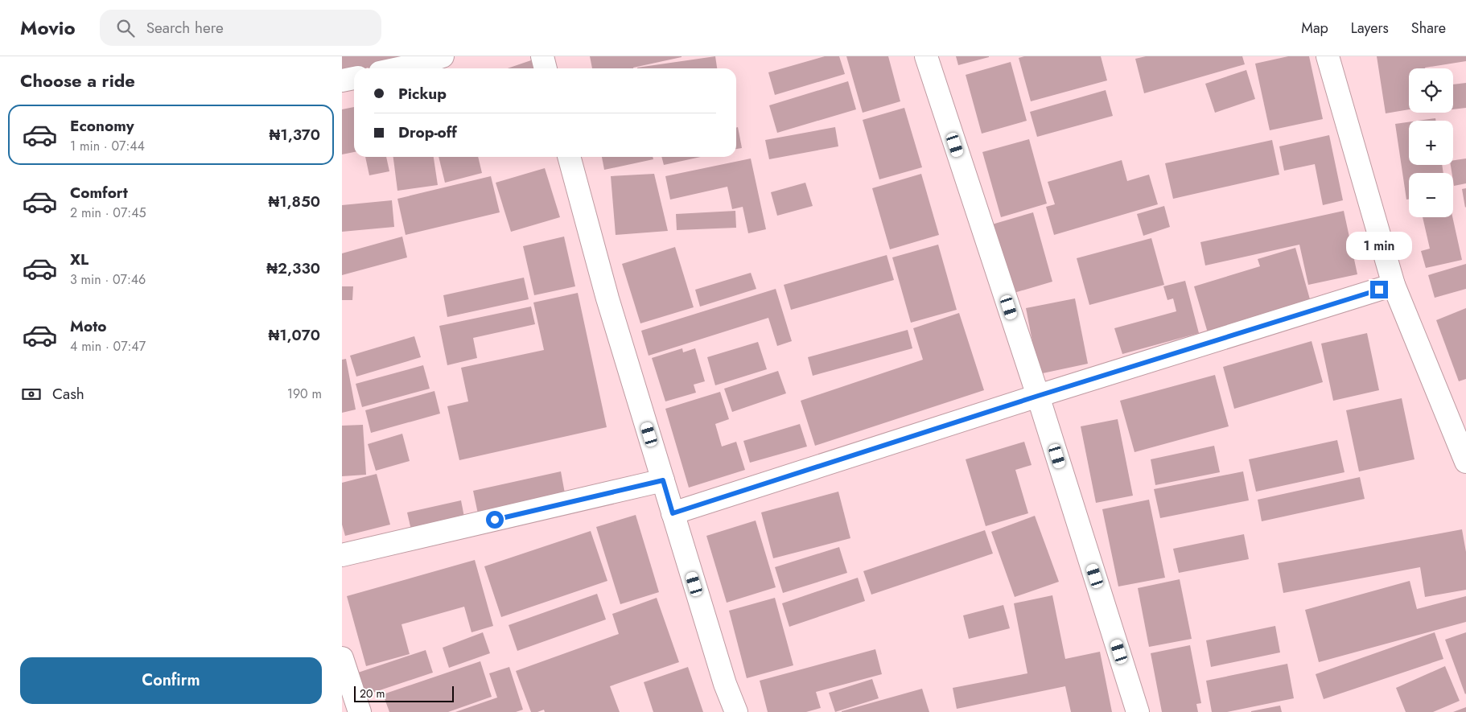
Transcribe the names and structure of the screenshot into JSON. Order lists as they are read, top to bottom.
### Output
{
  "scale_bar": "20 m",
  "page": {
    "header": "Movio",
    "search": "Search here",
    "nav": ["Map", "Layers", "Share"],
    "heading": "Choose a ride",
    "map_buttons": ["+", "−"],
    "banner": ["Pickup", "Drop-off"],
    "list": [
      {
        "name": "Economy",
        "note": "1 min · 07:44",
        "value": "₦1,370"
      },
      {
        "name": "Comfort",
        "note": "2 min · 07:45",
        "value": "₦1,850"
      },
      {
        "name": "XL",
        "note": "3 min · 07:46",
        "value": "₦2,330"
      },
      {
        "name": "Moto",
        "note": "4 min · 07:47",
        "value": "₦1,070"
      }
    ],
    "bubble": "1 min",
    "pay": ["Cash", "190 m"],
    "buttons": "Confirm",
    "scale": "20 m"
  }
}
